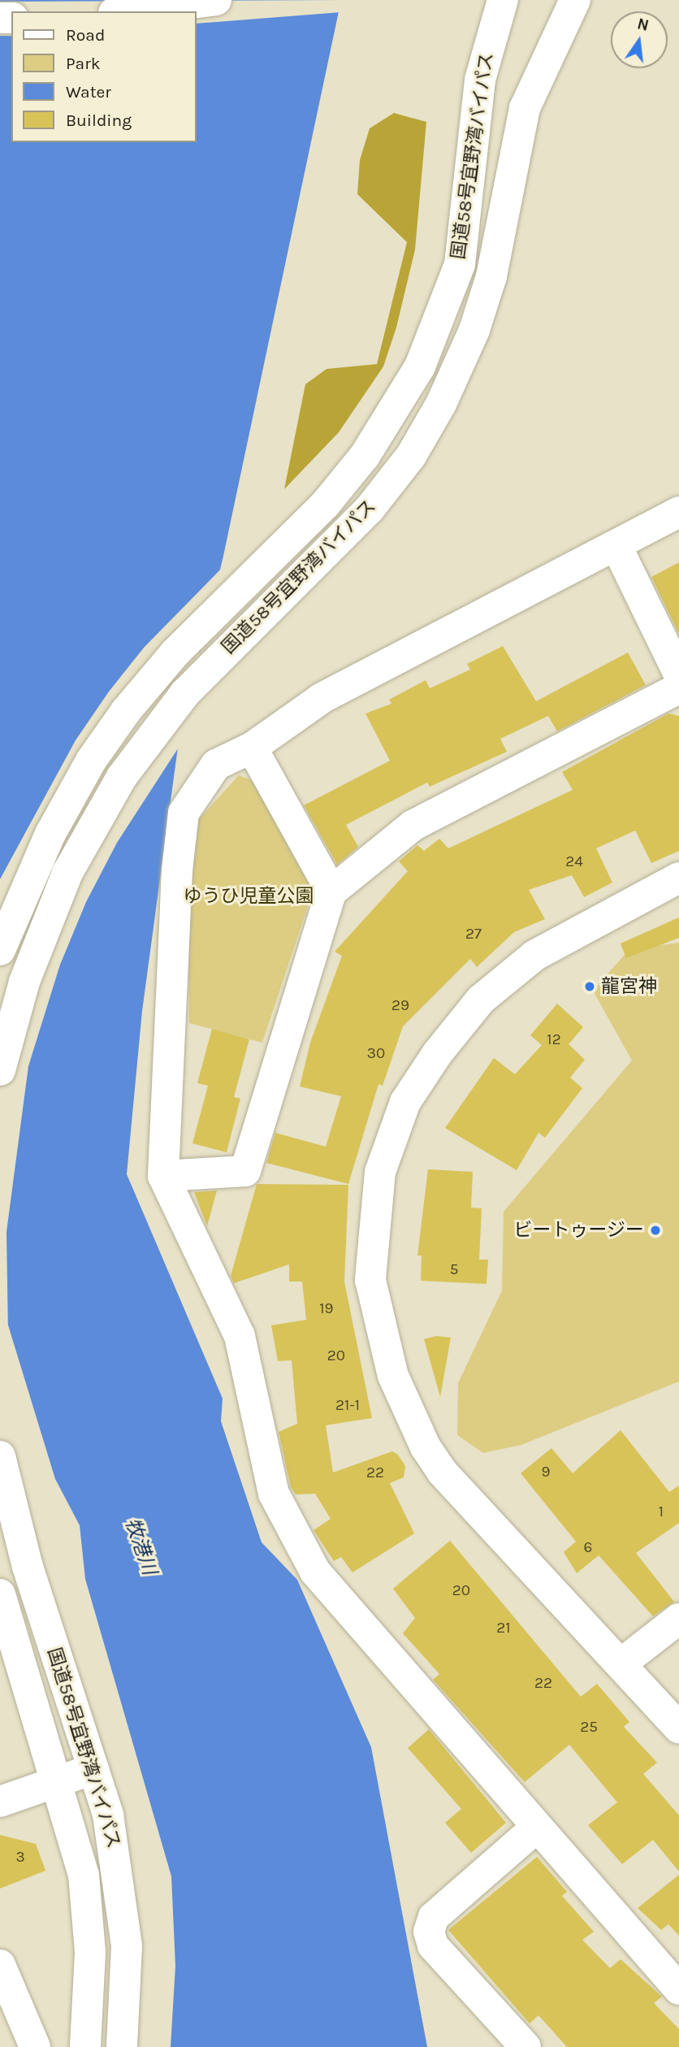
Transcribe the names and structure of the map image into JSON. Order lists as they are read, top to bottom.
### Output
{
  "streets": {
    "main road": ["国道58号宜野湾バイパス"]
  },
  "water": ["牧港川"],
  "parks": ["ゆうひ児童公園"],
  "places": ["龍宮神", "ビートゥージー"],
  "house_numbers": [
    "24",
    "27",
    "29",
    "12",
    "30",
    "5",
    "19",
    "20",
    "21-1",
    "9",
    "22",
    "1",
    "6",
    "20",
    "21",
    "22",
    "25",
    "3"
  ],
  "legend": [
    "Road",
    "Park",
    "Water",
    "Building"
  ],
  "north": "top"
}
